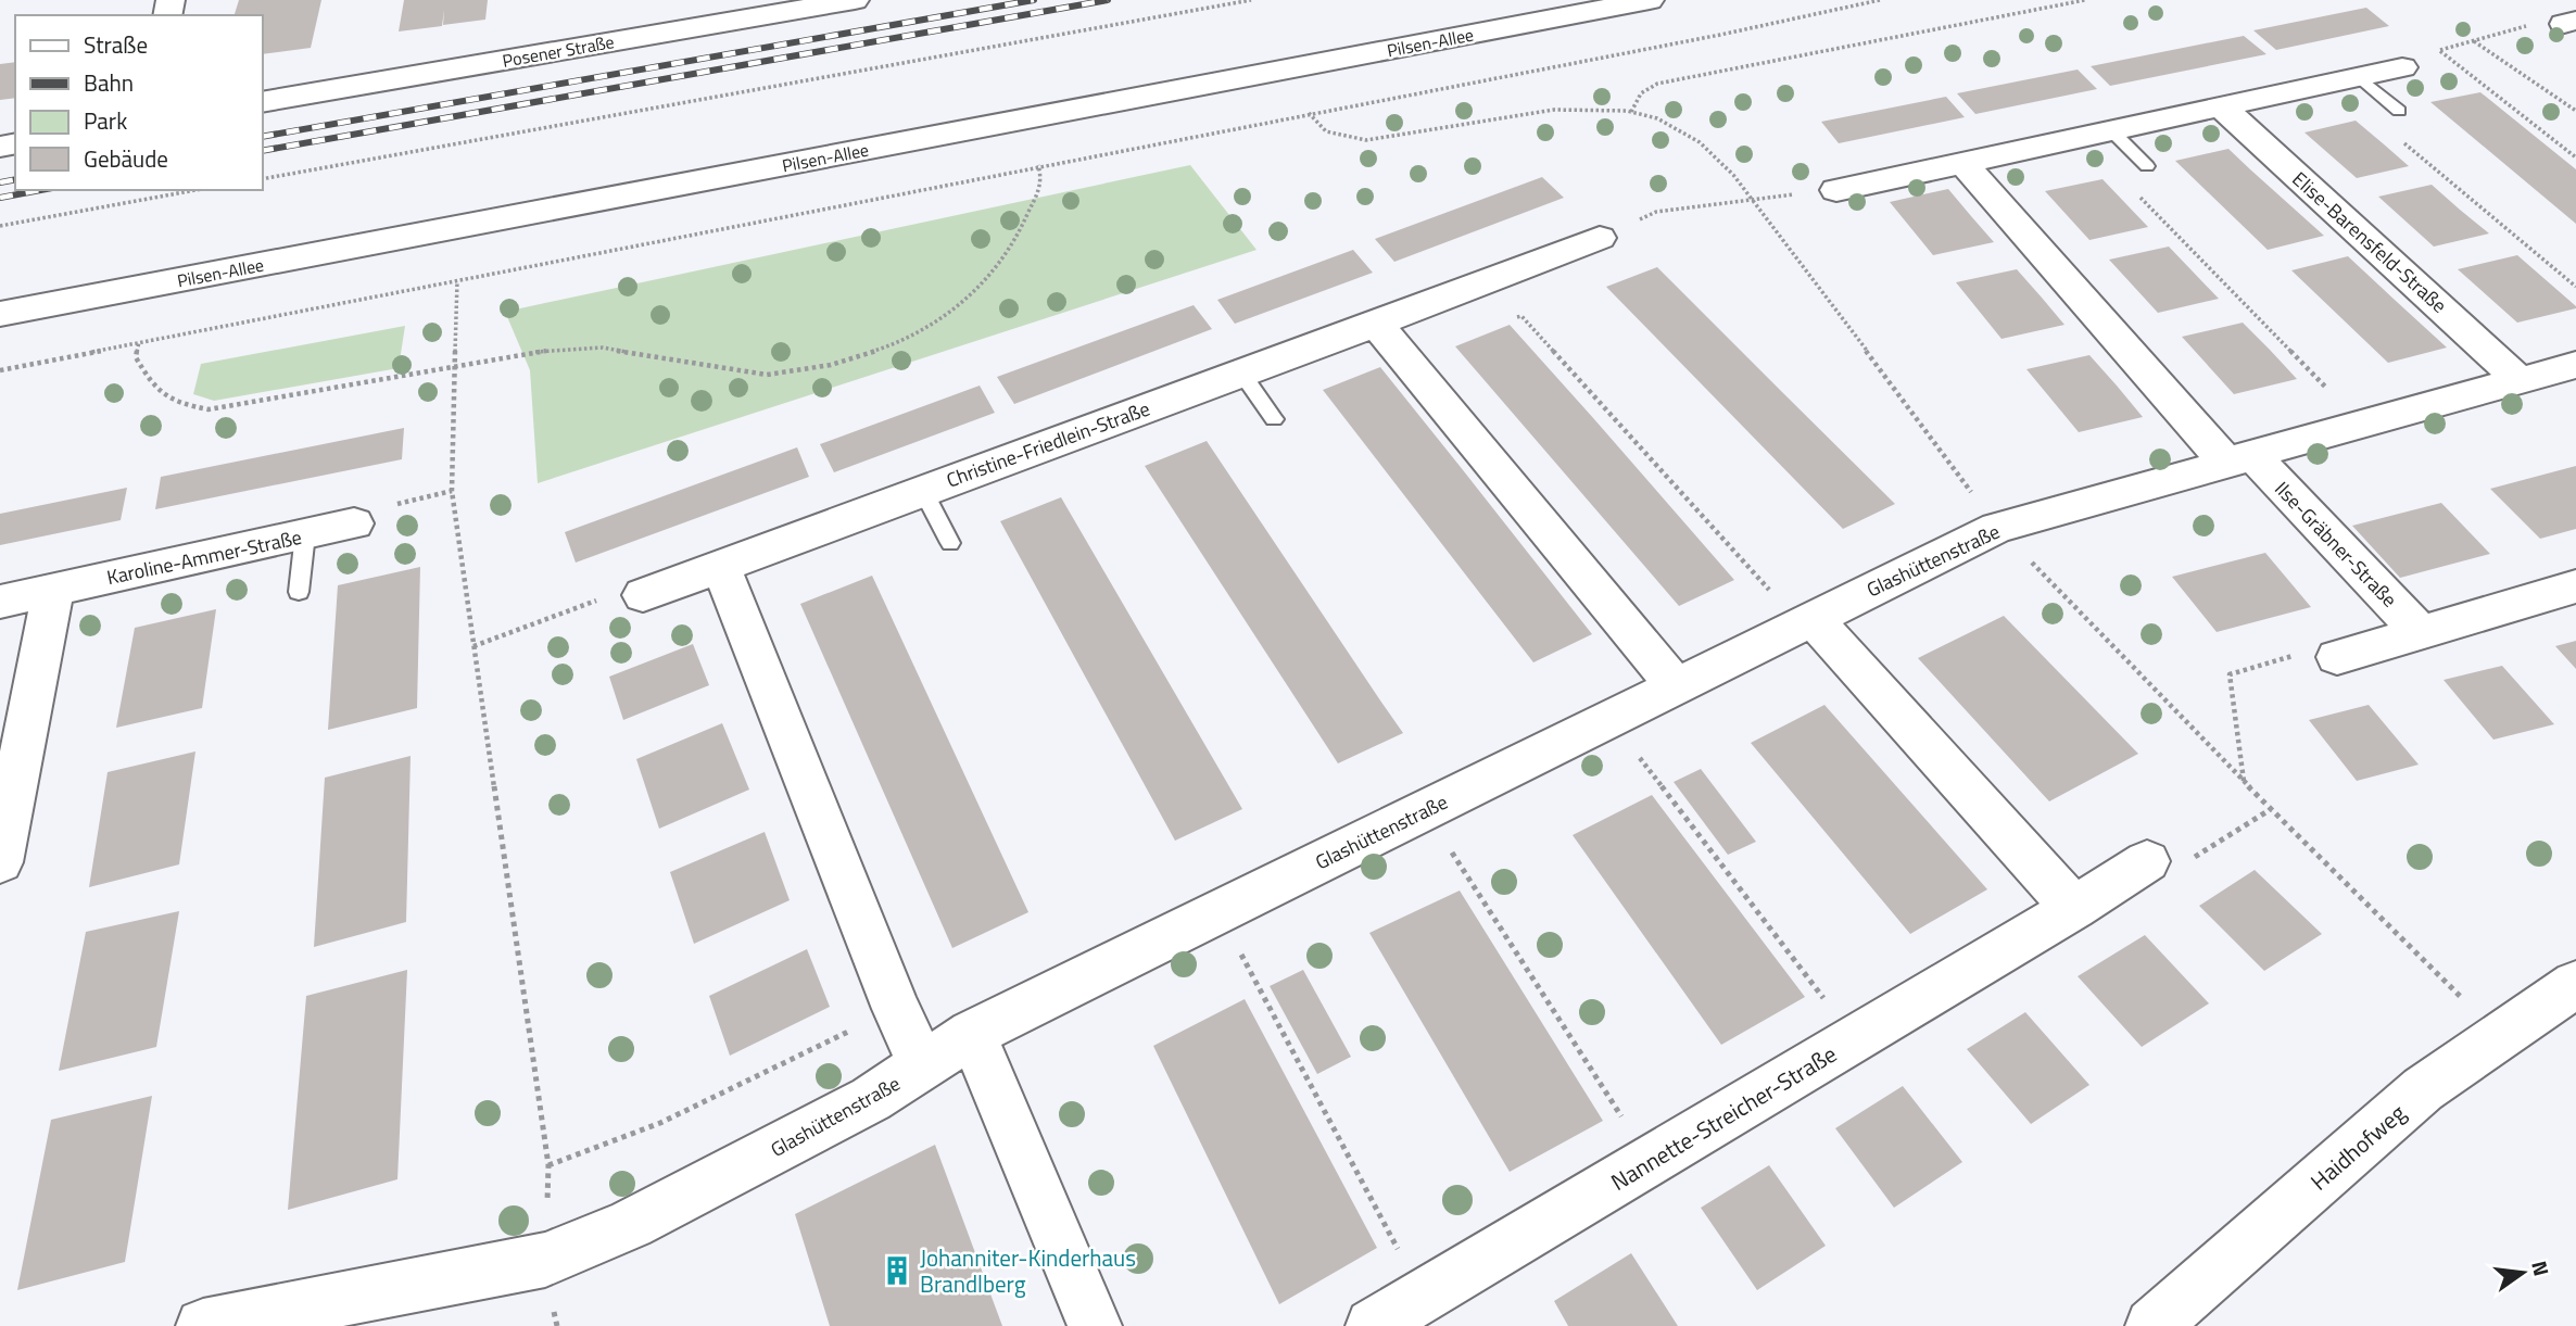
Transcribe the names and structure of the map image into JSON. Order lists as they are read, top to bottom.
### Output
{
  "streets": {
    "street": [
      "Pilsen-Allee",
      "Posener Straße",
      "Elise-Barensfeld-Straße",
      "Christine-Friedlein-Straße",
      "Ilse-Gräbner-Straße",
      "Karoline-Ammer-Straße",
      "Glashüttenstraße",
      "Nannette-Streicher-Straße",
      "Haidhofweg"
    ]
  },
  "crossings": [
    ["Elise-Barensfeld-Straße", "Glashüttenstraße"],
    ["Ilse-Gräbner-Straße", "Glashüttenstraße"]
  ],
  "places": {
    "building": ["Johanniter-Kinderhaus Brandlberg"]
  },
  "legend": [
    "Straße",
    "Bahn",
    "Park",
    "Gebäude"
  ],
  "north": "right"
}
